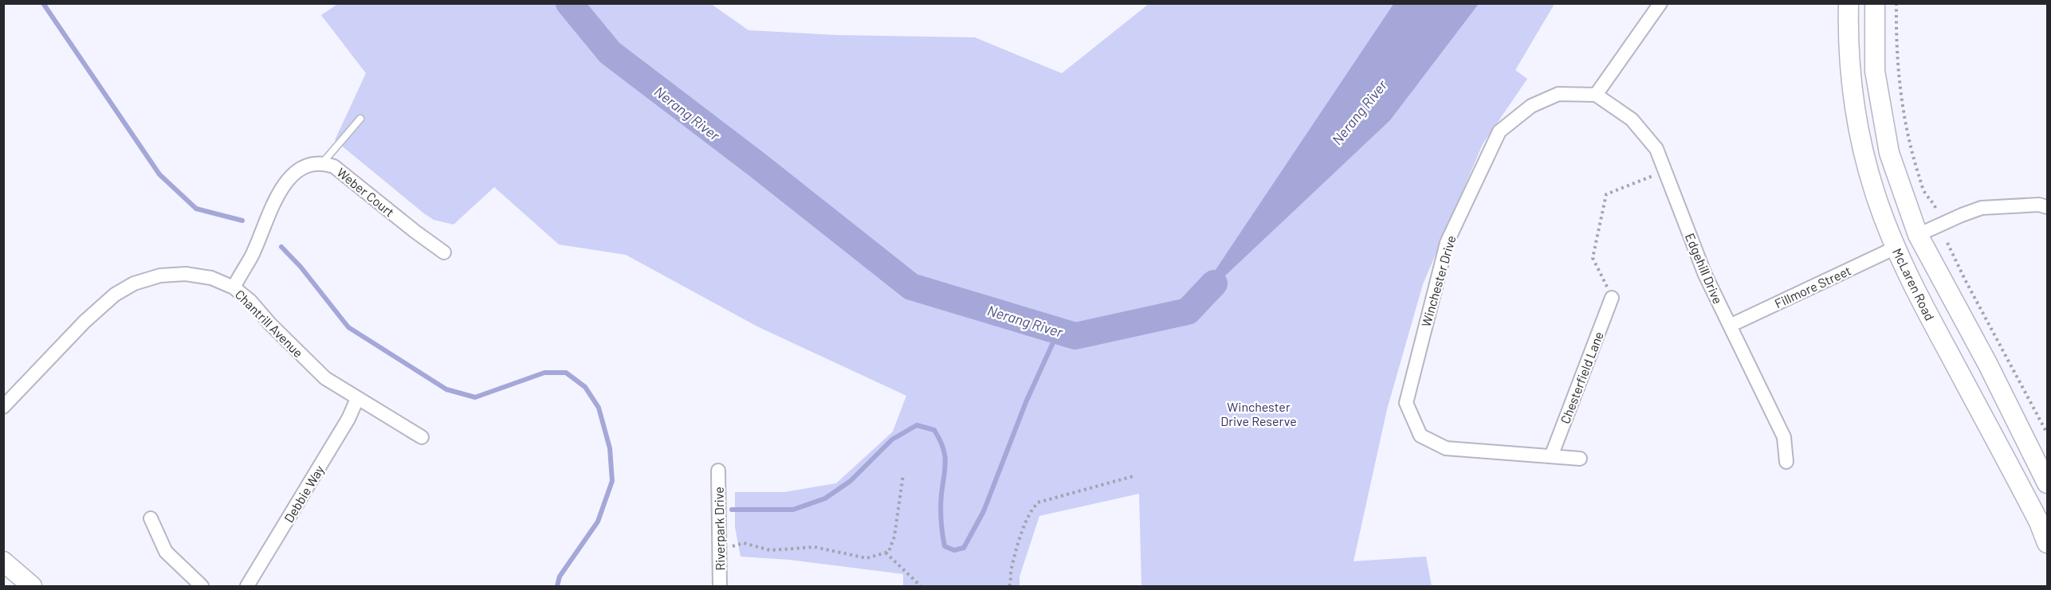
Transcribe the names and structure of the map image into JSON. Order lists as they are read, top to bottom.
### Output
{
  "streets": {
    "main road": ["McLaren Road"],
    "street": [
      "Weber Court",
      "Edgehill Drive",
      "Winchester Drive",
      "Fillmore Street",
      "Chantrill Avenue",
      "Chesterfield Lane",
      "Debbie Way",
      "Riverpark Drive"
    ]
  },
  "crossings": [
    ["Weber Court", "Chantrill Avenue"],
    ["Edgehill Drive", "Winchester Drive"],
    ["Edgehill Drive", "Fillmore Street"],
    ["Winchester Drive", "Chesterfield Lane"],
    ["McLaren Road", "Fillmore Street"],
    ["Chantrill Avenue", "Debbie Way"]
  ],
  "water": ["Nerang River"],
  "parks": ["Winchester Drive Reserve"]
}
